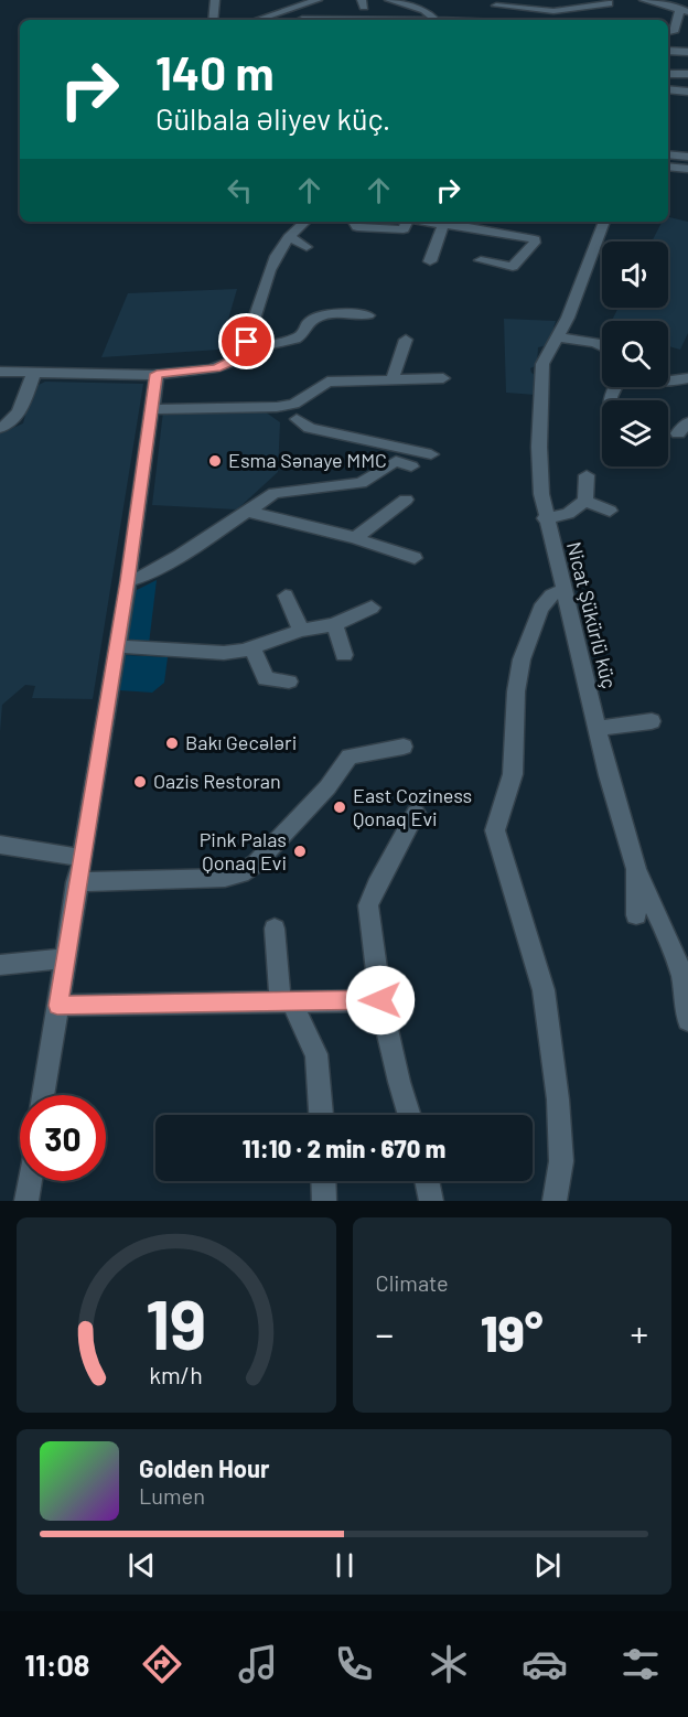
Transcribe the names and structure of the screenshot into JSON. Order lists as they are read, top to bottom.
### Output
{
  "streets": {
    "street": ["Nicat Şükürlü küç"]
  },
  "places": [
    "Esma Sənaye MMC",
    "Bakı Gecələri",
    "Oazis Restoran",
    "East Coziness Qonaq Evi",
    "Pink Palas Qonaq Evi"
  ],
  "page": {
    "turn": ["140 m", "Gülbala Əliyev küç."],
    "limit": "30",
    "trip": "11:10 · 2 min · 670 m",
    "tile": "Climate",
    "heat": ["−", "19°", "+"],
    "song": ["Golden Hour", "Lumen"],
    "tabs": "11:08",
    "gauge": ["19", "km/h"]
  }
}
